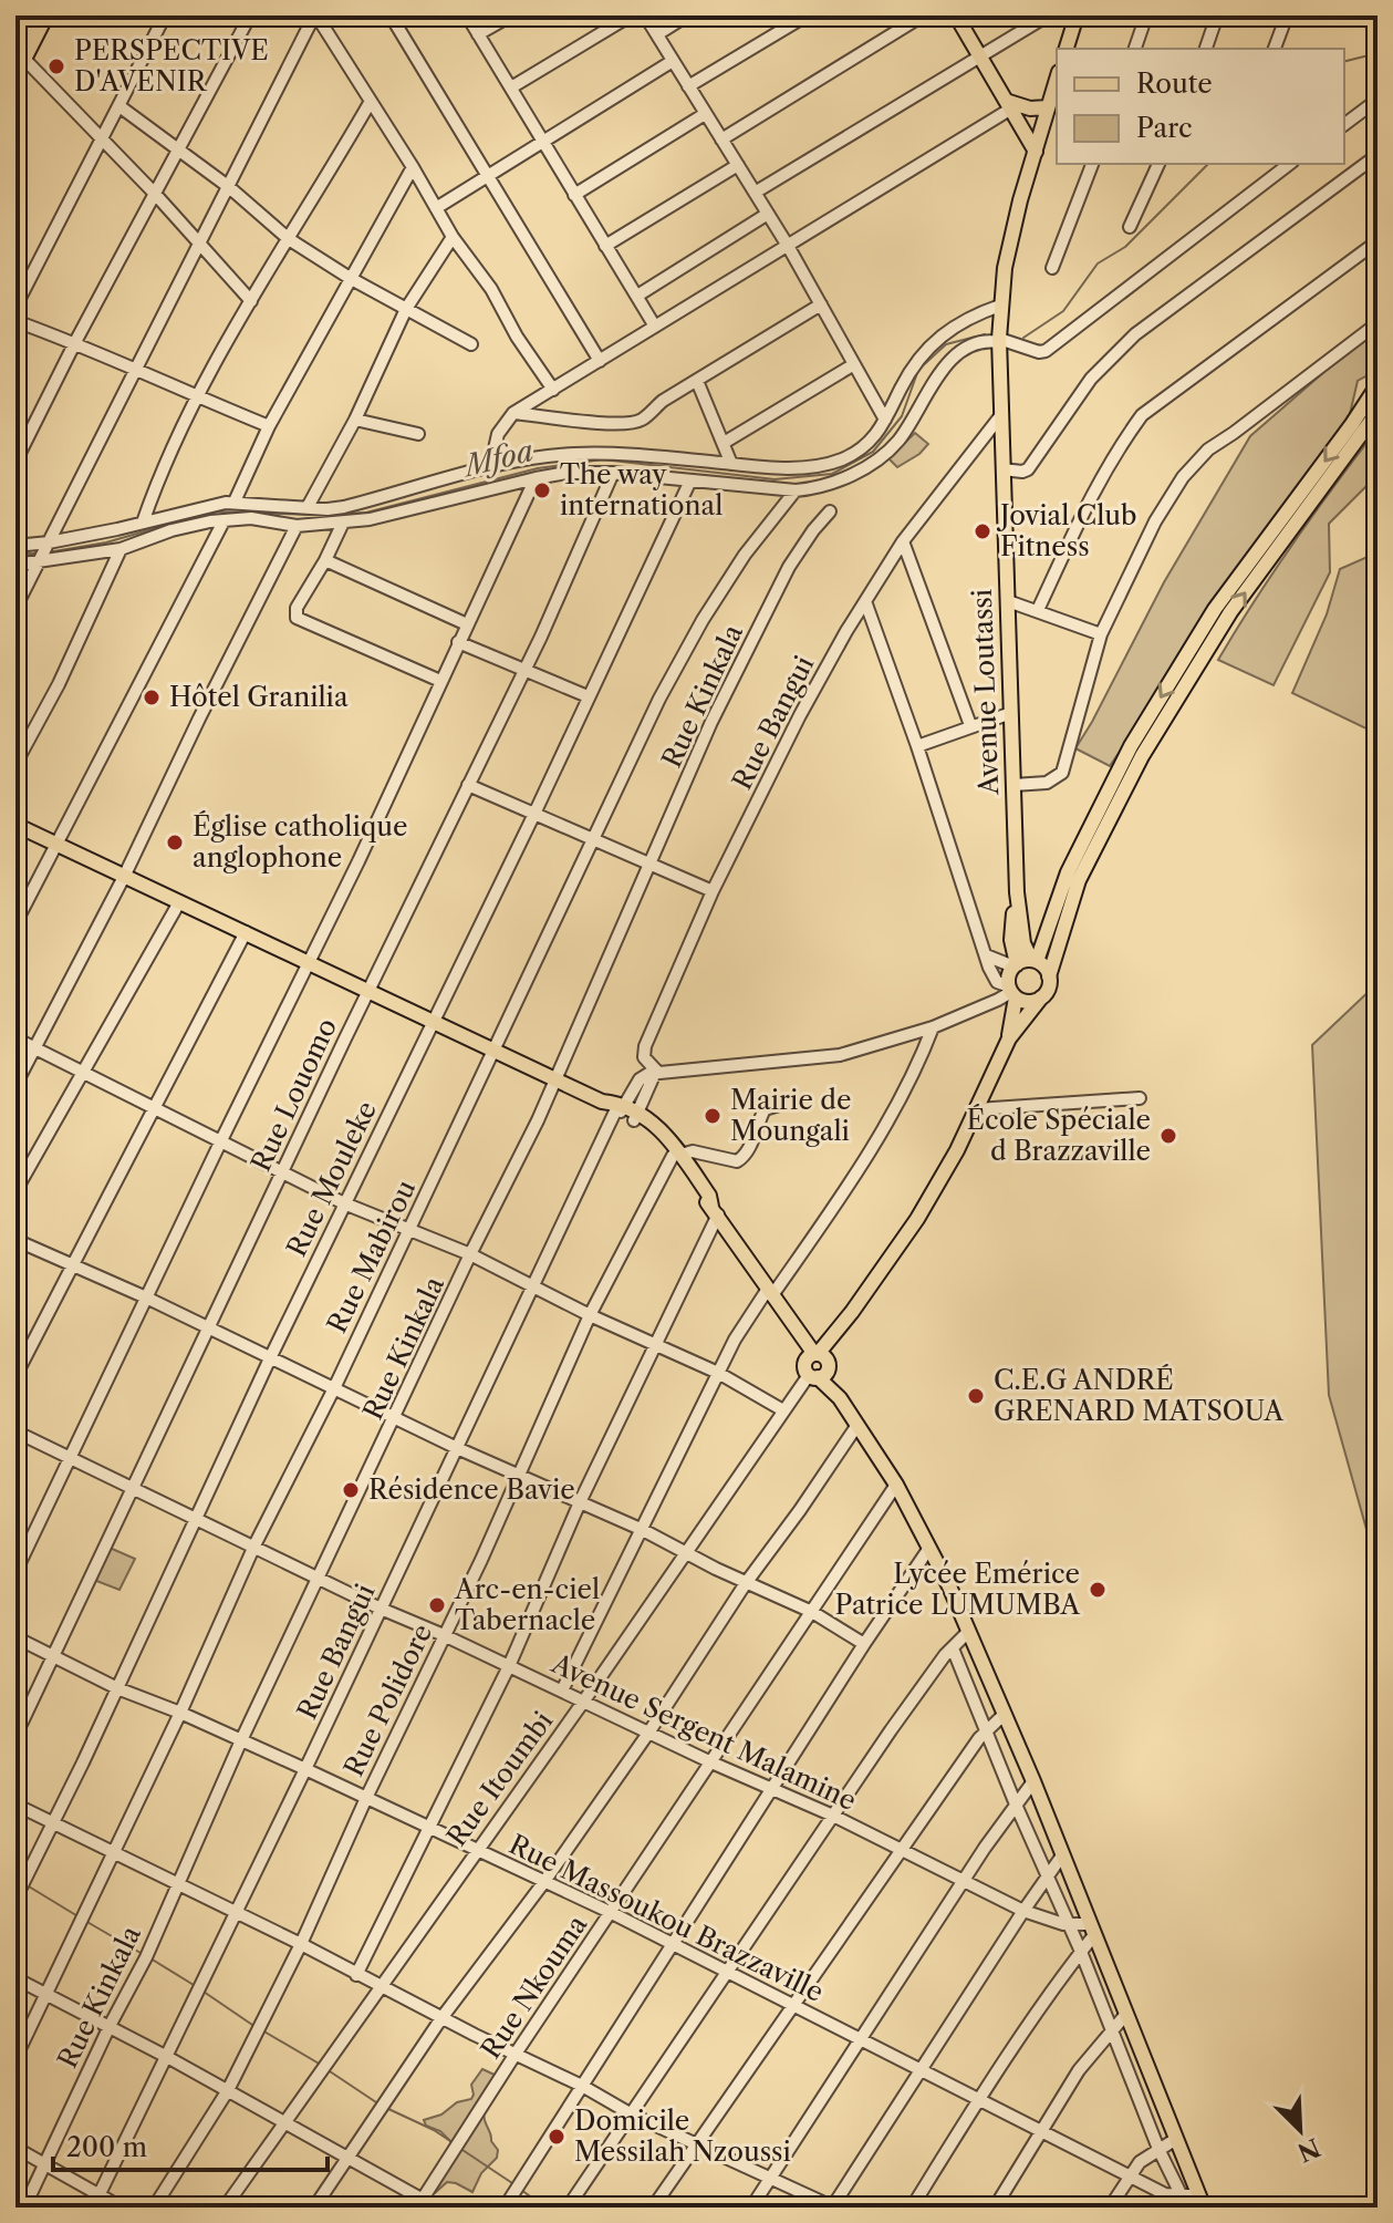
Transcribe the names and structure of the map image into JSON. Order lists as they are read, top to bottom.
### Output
{
  "streets": {
    "main road": ["Avenue Loutassi"],
    "street": [
      "Rue Kinkala",
      "Rue Bangui",
      "Rue Louomo",
      "Rue Mouleke",
      "Rue Mabirou",
      "Rue Polidore",
      "Avenue Sergent Malamine",
      "Rue Itoumbi",
      "Rue Massoukou Brazzaville",
      "Rue Nkouma"
    ]
  },
  "crossings": [
    ["Avenue Loutassi", "Rue Bangui"],
    ["Rue Kinkala", "Avenue Sergent Malamine"],
    ["Rue Kinkala", "Rue Massoukou Brazzaville"],
    ["Rue Bangui", "Avenue Sergent Malamine"],
    ["Rue Bangui", "Rue Massoukou Brazzaville"],
    ["Rue Louomo", "Avenue Sergent Malamine"],
    ["Rue Louomo", "Rue Massoukou Brazzaville"],
    ["Rue Mouleke", "Avenue Sergent Malamine"],
    ["Rue Mouleke", "Rue Massoukou Brazzaville"],
    ["Rue Mabirou", "Avenue Sergent Malamine"],
    ["Rue Mabirou", "Rue Massoukou Brazzaville"],
    ["Rue Polidore", "Avenue Sergent Malamine"],
    ["Rue Polidore", "Rue Massoukou Brazzaville"],
    ["Avenue Sergent Malamine", "Rue Itoumbi"],
    ["Avenue Sergent Malamine", "Rue Nkouma"],
    ["Rue Itoumbi", "Rue Massoukou Brazzaville"],
    ["Rue Massoukou Brazzaville", "Rue Nkouma"]
  ],
  "water": ["Mfoa"],
  "places": [
    "PERSPECTIVE D'AVENIR",
    "The way international",
    "Jovial Club Fitness",
    "Hôtel Granilia",
    "Église catholique anglophone",
    "Mairie de Moungali",
    "École Spéciale d Brazzaville",
    "C.E.G ANDRÉ GRENARD MATSOUA",
    "Résidence Bavie",
    "Lycée Emérice Patrice LUMUMBA",
    "Arc-en-ciel Tabernacle",
    "Domicile Messilah Nzoussi"
  ],
  "legend": ["Route", "Parc"],
  "scale_bar": "200 m",
  "north": "bottom right"
}
